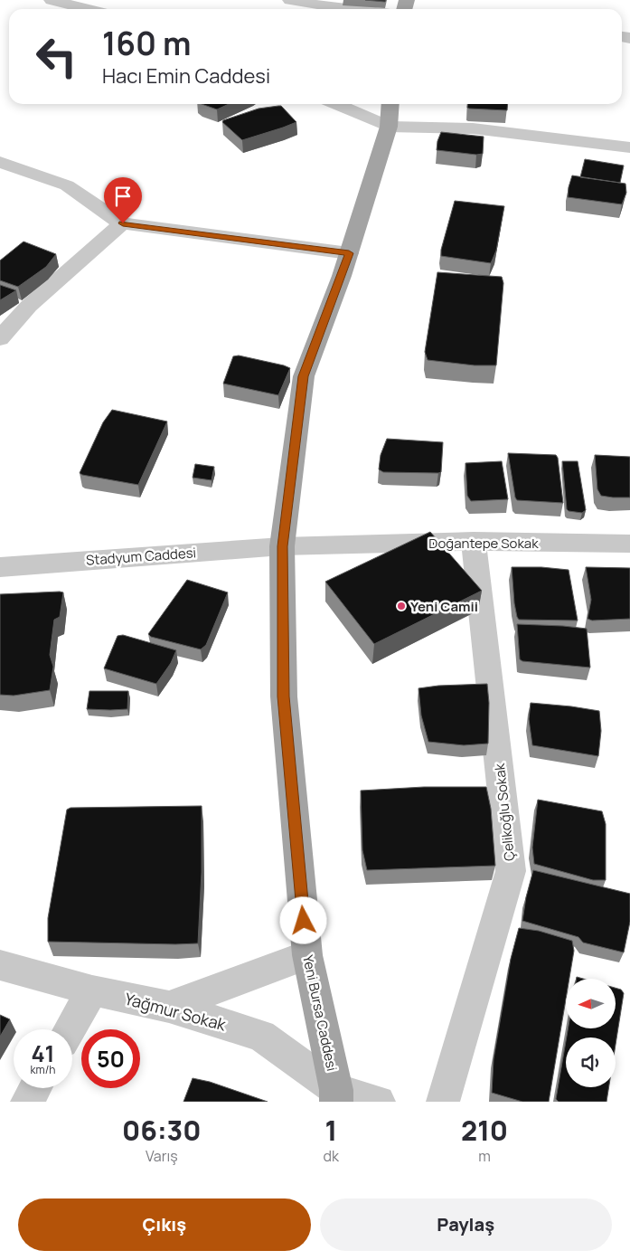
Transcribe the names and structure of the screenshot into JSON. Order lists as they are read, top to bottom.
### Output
{
  "streets": {
    "main road": ["Yeni Bursa Caddesi"],
    "street": [
      "Doğantepe Sokak",
      "Stadyum Caddesi",
      "Çelikoğlu Sokak",
      "Yağmur Sokak"
    ]
  },
  "crossings": [
    ["Doğantepe Sokak", "Stadyum Caddesi"],
    ["Doğantepe Sokak", "Çelikoğlu Sokak"],
    ["Doğantepe Sokak", "Yeni Bursa Caddesi"],
    ["Stadyum Caddesi", "Yeni Bursa Caddesi"],
    ["Yağmur Sokak", "Yeni Bursa Caddesi"]
  ],
  "places": ["Yeni Camii"],
  "north": "left",
  "page": {
    "turn": ["160 m", "Hacı Emin Caddesi"],
    "speed": "41 km/h",
    "limit": "50",
    "eta": [
      "06:30",
      "Varış",
      "1",
      "dk",
      "210",
      "m"
    ],
    "buttons": ["Çıkış", "Paylaş"]
  }
}
